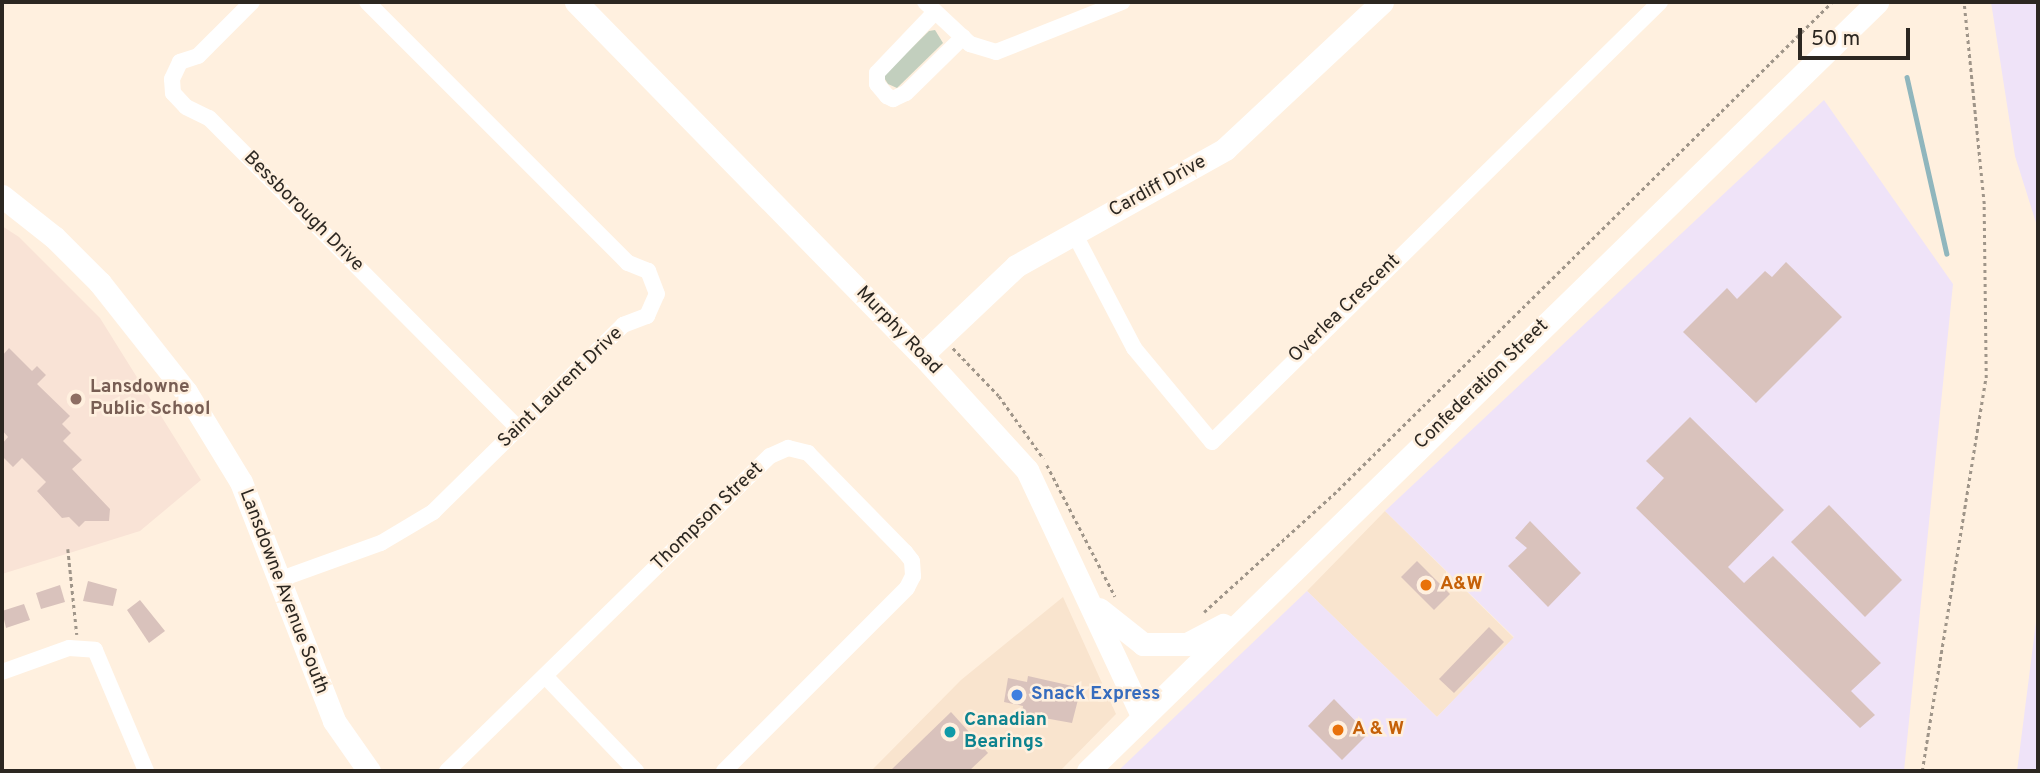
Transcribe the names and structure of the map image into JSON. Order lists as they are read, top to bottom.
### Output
{
  "streets": {
    "street": [
      "Cardiff Drive",
      "Bessborough Drive",
      "Overlea Crescent",
      "Murphy Road",
      "Confederation Street",
      "Saint Laurent Drive",
      "Thompson Street",
      "Lansdowne Avenue South"
    ]
  },
  "crossings": [
    ["Cardiff Drive", "Overlea Crescent"],
    ["Cardiff Drive", "Murphy Road"],
    ["Bessborough Drive", "Saint Laurent Drive"],
    ["Murphy Road", "Confederation Street"],
    ["Saint Laurent Drive", "Lansdowne Avenue South"]
  ],
  "places": [
    "Lansdowne Public School",
    "A&W",
    "Snack Express",
    "A & W",
    "Canadian Bearings"
  ],
  "scale_bar": "50 m"
}
